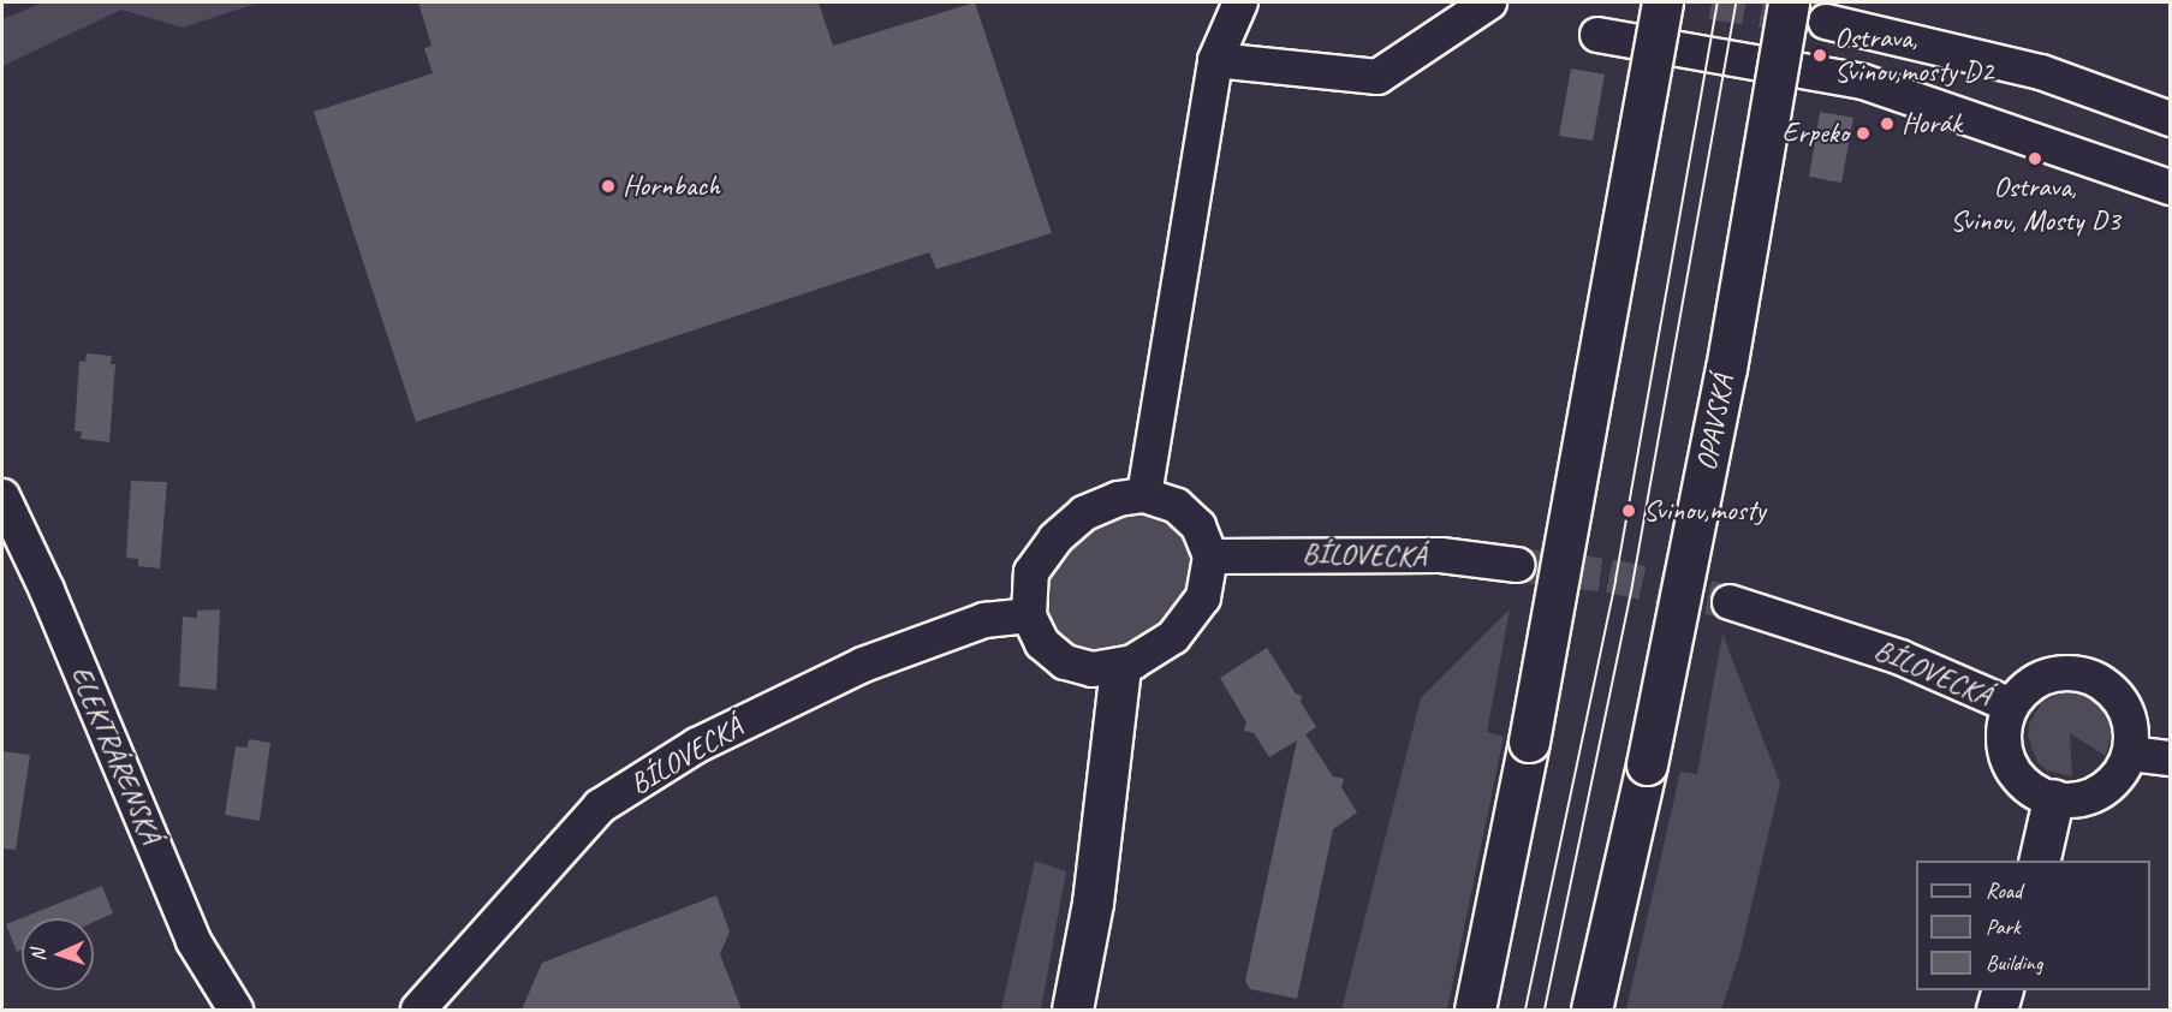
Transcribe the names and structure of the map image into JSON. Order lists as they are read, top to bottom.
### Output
{
  "streets": {
    "main road": ["OPAVSKÁ"],
    "street": ["BÍLOVECKÁ", "ELEKTRÁRENSKÁ"]
  },
  "places": [
    "Ostrava, Svinov,mosty D2",
    "Horák",
    "Erpeko",
    "Ostrava, Svinov, Mosty D3",
    "Hornbach",
    "Svinov,mosty"
  ],
  "legend": ["Road", "Park", "Building"],
  "north": "left"
}
